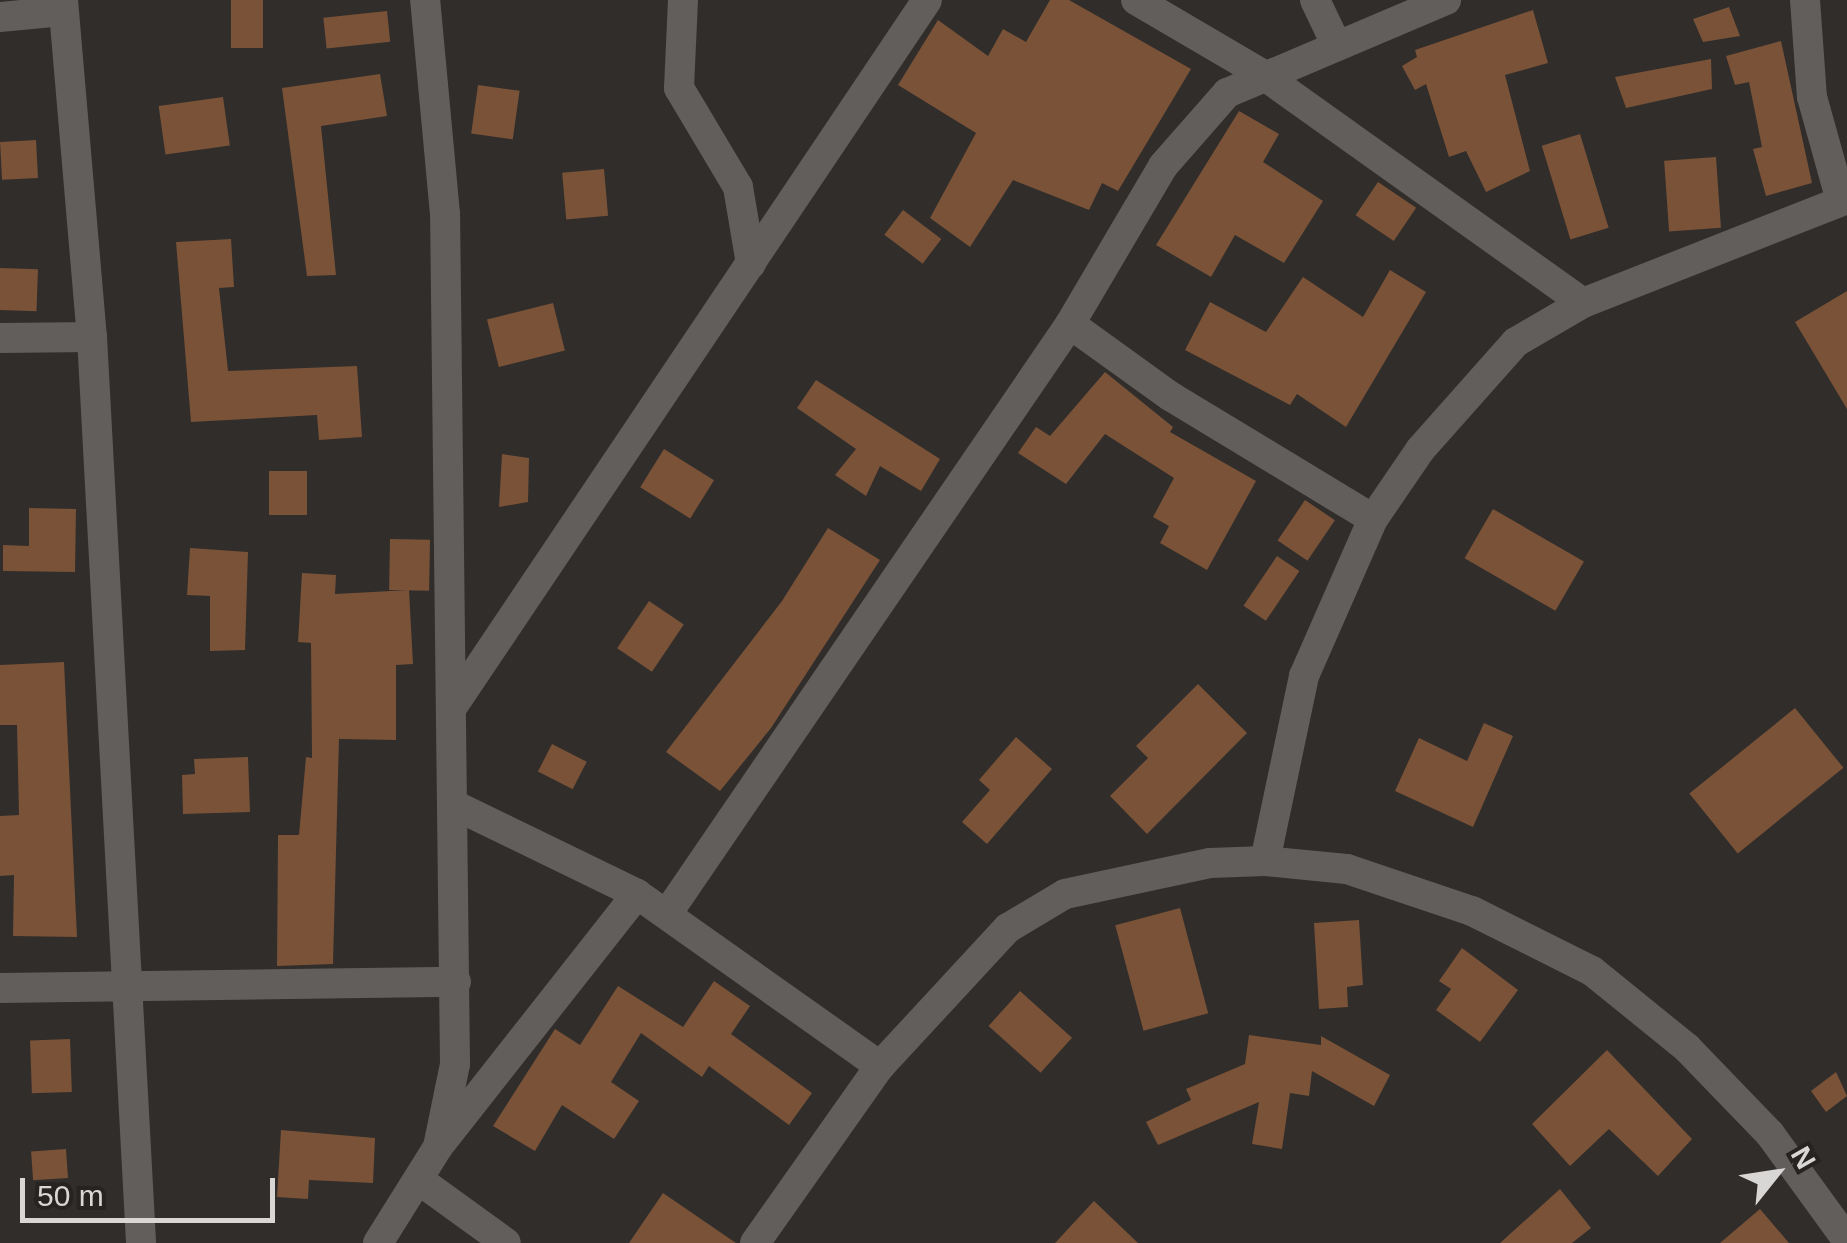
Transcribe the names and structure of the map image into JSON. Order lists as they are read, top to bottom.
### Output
{
  "scale_bar": "50 m",
  "north": "top right"
}
